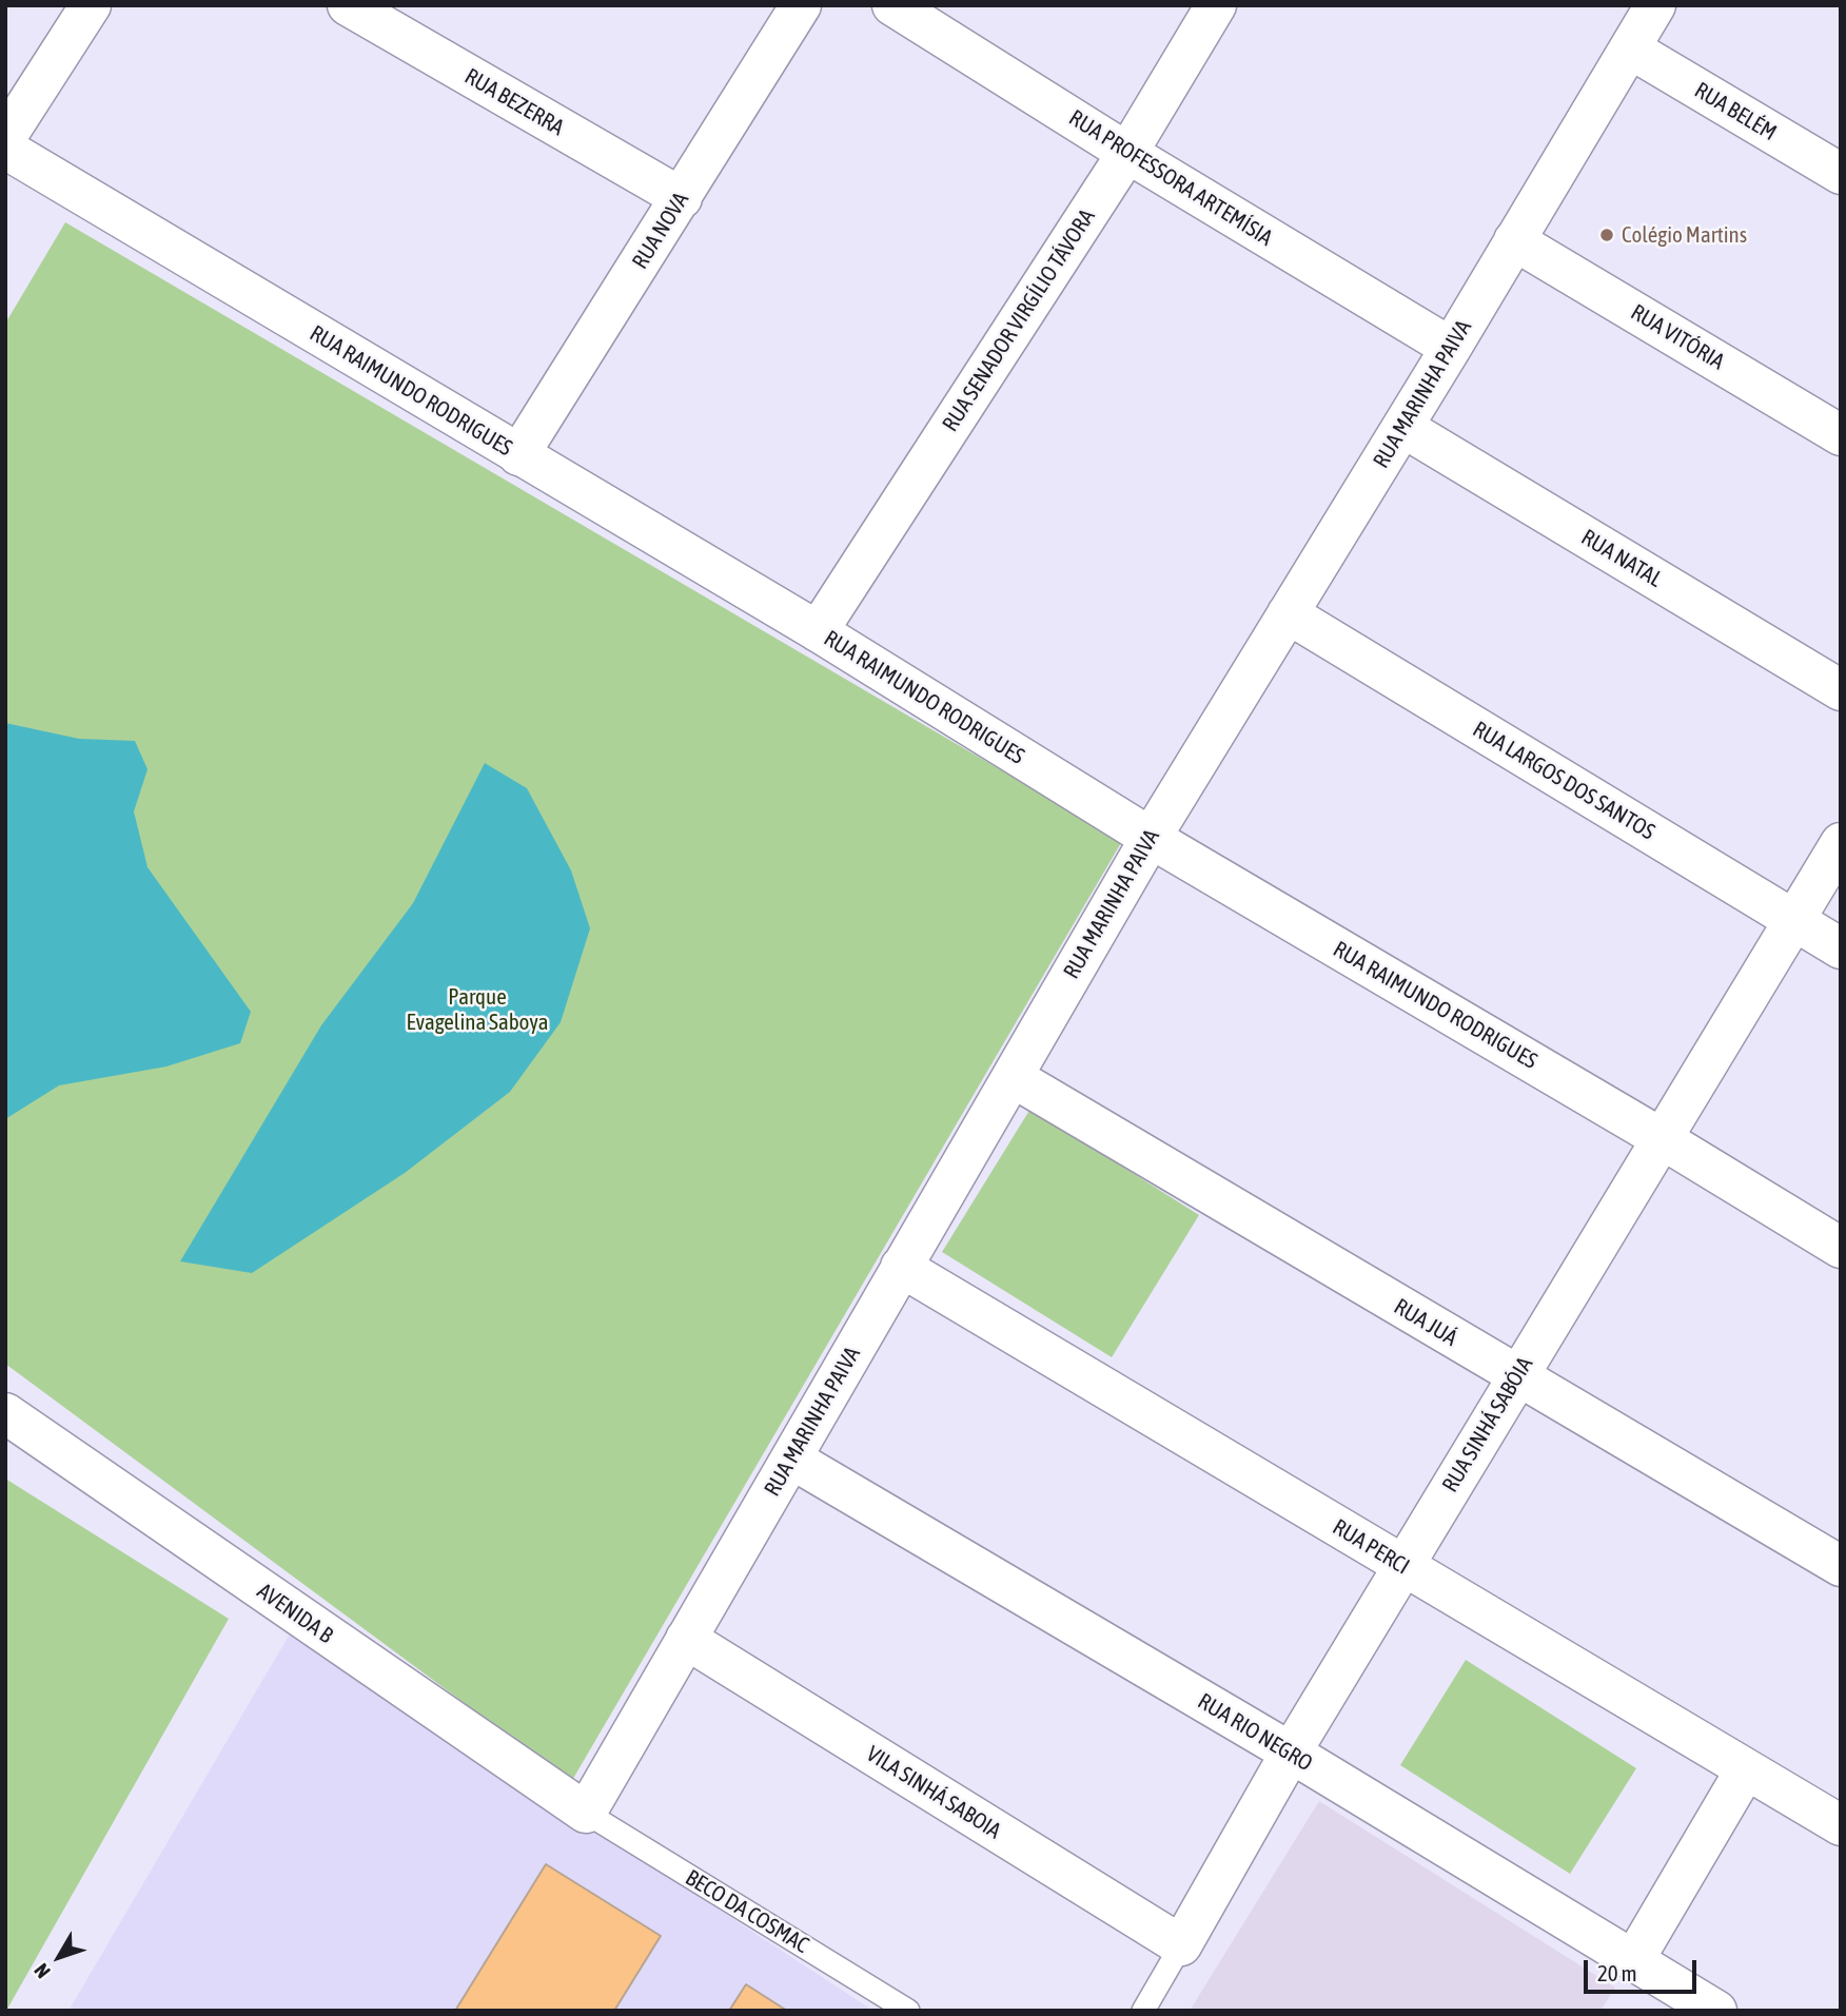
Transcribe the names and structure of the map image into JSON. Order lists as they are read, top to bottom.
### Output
{
  "streets": {
    "street": [
      "RUA BEZERRA",
      "RUA BELÉM",
      "RUA PROFESSORA ARTEMÍSIA",
      "RUA NOVA",
      "RUA SENADOR VIRGÍLIO TÁVORA",
      "RUA VITÓRIA",
      "RUA RAIMUNDO RODRIGUES",
      "RUA MARINHA PAIVA",
      "RUA NATAL",
      "RUA LARGOS DOS SANTOS",
      "RUA JUÁ",
      "RUA SINHÁ SABÓIA",
      "RUA PERCI",
      "AVENIDA B",
      "RUA RIO NEGRO",
      "VILA SINHÁ SABOIA"
    ],
    "lane": ["BECO DA COSMAC"]
  },
  "crossings": [
    ["RUA BEZERRA", "RUA NOVA"],
    ["RUA BELÉM", "RUA MARINHA PAIVA"],
    ["RUA PROFESSORA ARTEMÍSIA", "RUA SENADOR VIRGÍLIO TÁVORA"],
    ["RUA PROFESSORA ARTEMÍSIA", "RUA MARINHA PAIVA"],
    ["RUA NOVA", "RUA RAIMUNDO RODRIGUES"],
    ["RUA SENADOR VIRGÍLIO TÁVORA", "RUA RAIMUNDO RODRIGUES"],
    ["RUA VITÓRIA", "RUA MARINHA PAIVA"],
    ["RUA RAIMUNDO RODRIGUES", "RUA MARINHA PAIVA"],
    ["RUA RAIMUNDO RODRIGUES", "RUA SINHÁ SABÓIA"],
    ["RUA MARINHA PAIVA", "RUA NATAL"],
    ["RUA MARINHA PAIVA", "RUA LARGOS DOS SANTOS"],
    ["RUA MARINHA PAIVA", "RUA JUÁ"],
    ["RUA MARINHA PAIVA", "RUA PERCI"],
    ["RUA MARINHA PAIVA", "AVENIDA B"],
    ["RUA MARINHA PAIVA", "RUA RIO NEGRO"],
    ["RUA MARINHA PAIVA", "VILA SINHÁ SABOIA"],
    ["RUA MARINHA PAIVA", "BECO DA COSMAC"],
    ["RUA LARGOS DOS SANTOS", "RUA SINHÁ SABÓIA"],
    ["RUA JUÁ", "RUA SINHÁ SABÓIA"],
    ["RUA SINHÁ SABÓIA", "RUA PERCI"],
    ["RUA SINHÁ SABÓIA", "RUA RIO NEGRO"],
    ["RUA SINHÁ SABÓIA", "VILA SINHÁ SABOIA"],
    ["AVENIDA B", "BECO DA COSMAC"]
  ],
  "parks": ["Parque Evagelina Saboya"],
  "places": ["Colégio Martins"],
  "scale_bar": "20 m",
  "north": "bottom left"
}
